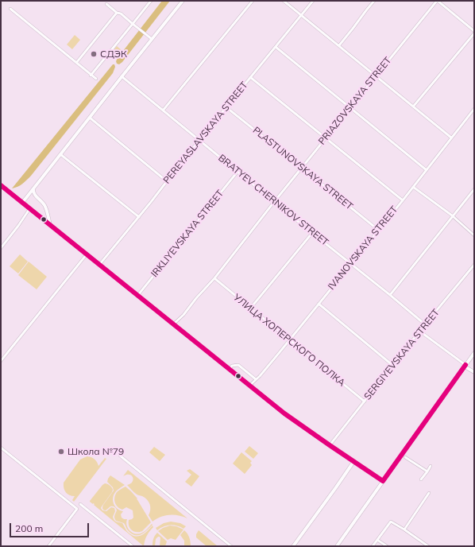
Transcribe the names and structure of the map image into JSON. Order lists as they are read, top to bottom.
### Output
{
  "streets": {
    "street": [
      "PRIAZOVSKAYA STREET",
      "PEREYASLAVSKAYA STREET",
      "PLASTUNOVSKAYA STREET",
      "BRATYEV CHERNIKOV STREET",
      "IRKLIYEVSKAYA STREET",
      "IVANOVSKAYA STREET",
      "УЛИЦА ХОПЕРСКОГО ПОЛКА",
      "SERGIYEVSKAYA STREET"
    ]
  },
  "crossings": [
    ["PRIAZOVSKAYA STREET", "PLASTUNOVSKAYA STREET"],
    ["PRIAZOVSKAYA STREET", "BRATYEV CHERNIKOV STREET"],
    ["PRIAZOVSKAYA STREET", "УЛИЦА ХОПЕРСКОГО ПОЛКА"],
    ["PEREYASLAVSKAYA STREET", "PLASTUNOVSKAYA STREET"],
    ["PEREYASLAVSKAYA STREET", "BRATYEV CHERNIKOV STREET"],
    ["PLASTUNOVSKAYA STREET", "IVANOVSKAYA STREET"],
    ["BRATYEV CHERNIKOV STREET", "IRKLIYEVSKAYA STREET"],
    ["BRATYEV CHERNIKOV STREET", "IVANOVSKAYA STREET"],
    ["BRATYEV CHERNIKOV STREET", "SERGIYEVSKAYA STREET"],
    ["IVANOVSKAYA STREET", "УЛИЦА ХОПЕРСКОГО ПОЛКА"],
    ["УЛИЦА ХОПЕРСКОГО ПОЛКА", "SERGIYEVSKAYA STREET"]
  ],
  "places": ["СДЭК", "Школа №79"],
  "scale_bar": "200 m"
}
